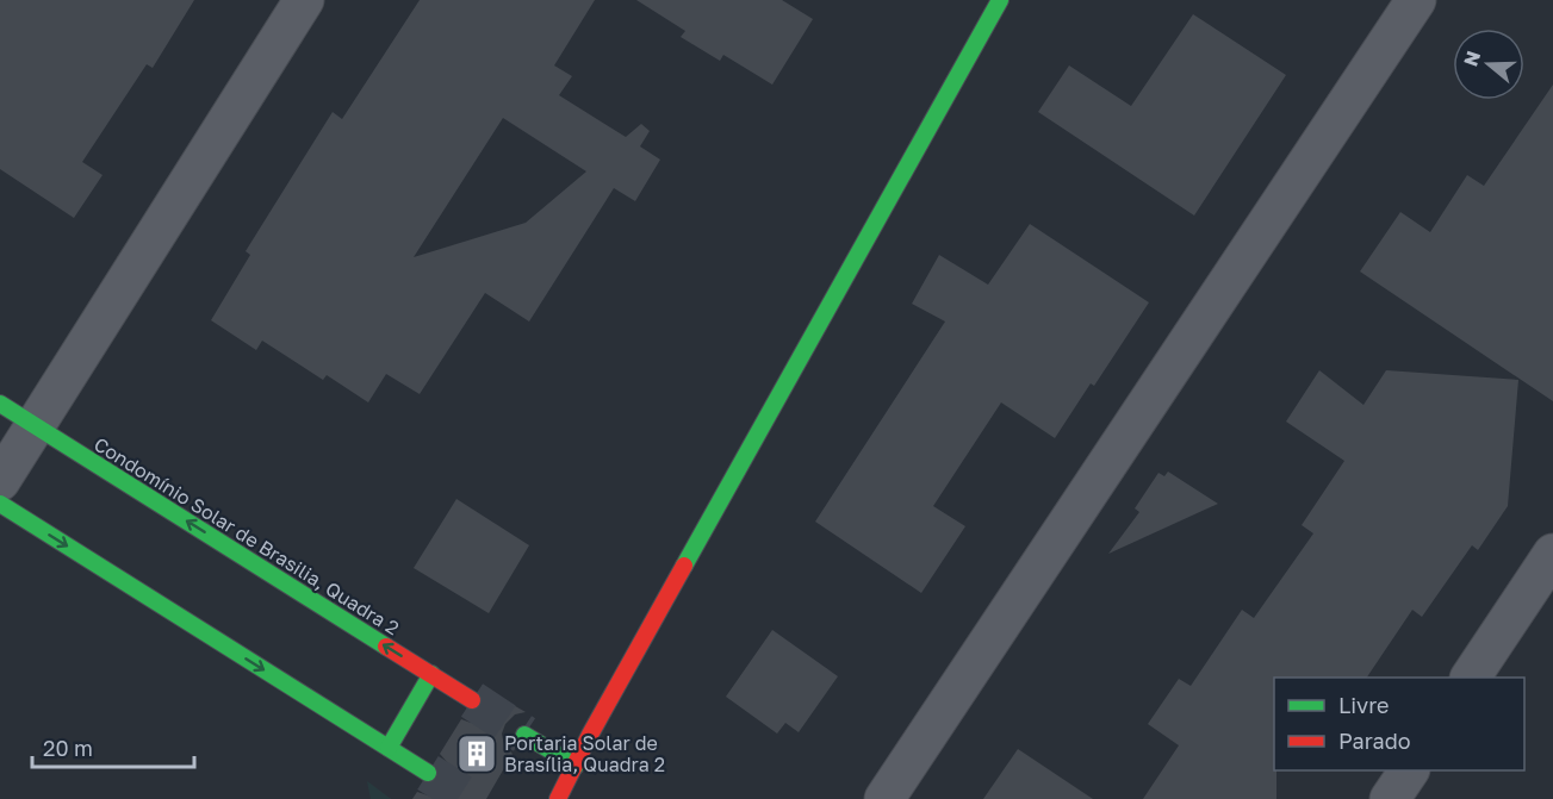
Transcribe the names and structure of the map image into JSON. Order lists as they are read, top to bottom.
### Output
{
  "streets": {
    "street": ["Condomínio Solar de Brasilia, Quadra 2"]
  },
  "places": {
    "building": ["Portaria Solar de Brasília, Quadra 2"]
  },
  "legend": ["Livre", "Parado"],
  "scale_bar": "20 m",
  "north": "left"
}
